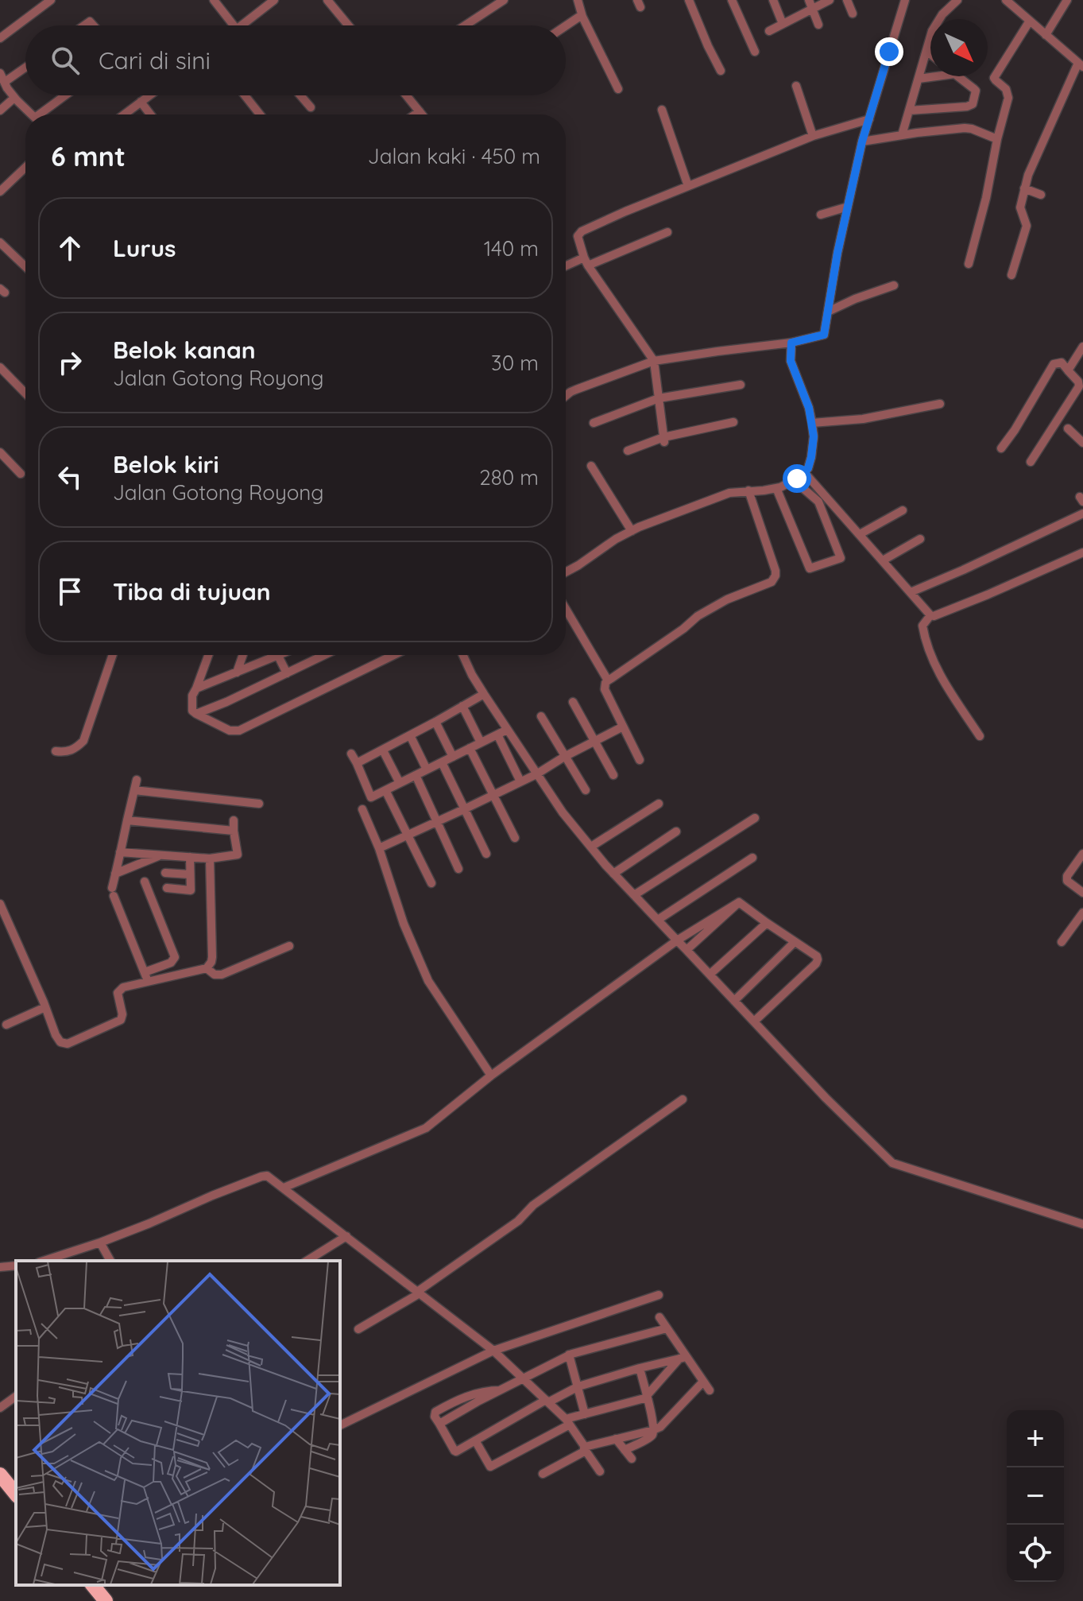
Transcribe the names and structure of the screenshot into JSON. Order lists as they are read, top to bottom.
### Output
{
  "north": "bottom right",
  "page": {
    "search": "Cari di sini",
    "heading": ["6 mnt", "Jalan kaki · 450 m"],
    "list": [
      ["Lurus", "140 m"],
      ["Belok kanan", "Jalan Gotong Royong", "30 m"],
      ["Belok kiri", "Jalan Gotong Royong", "280 m"],
      "Tiba di tujuan"
    ],
    "map_buttons": ["+", "−"]
  }
}
